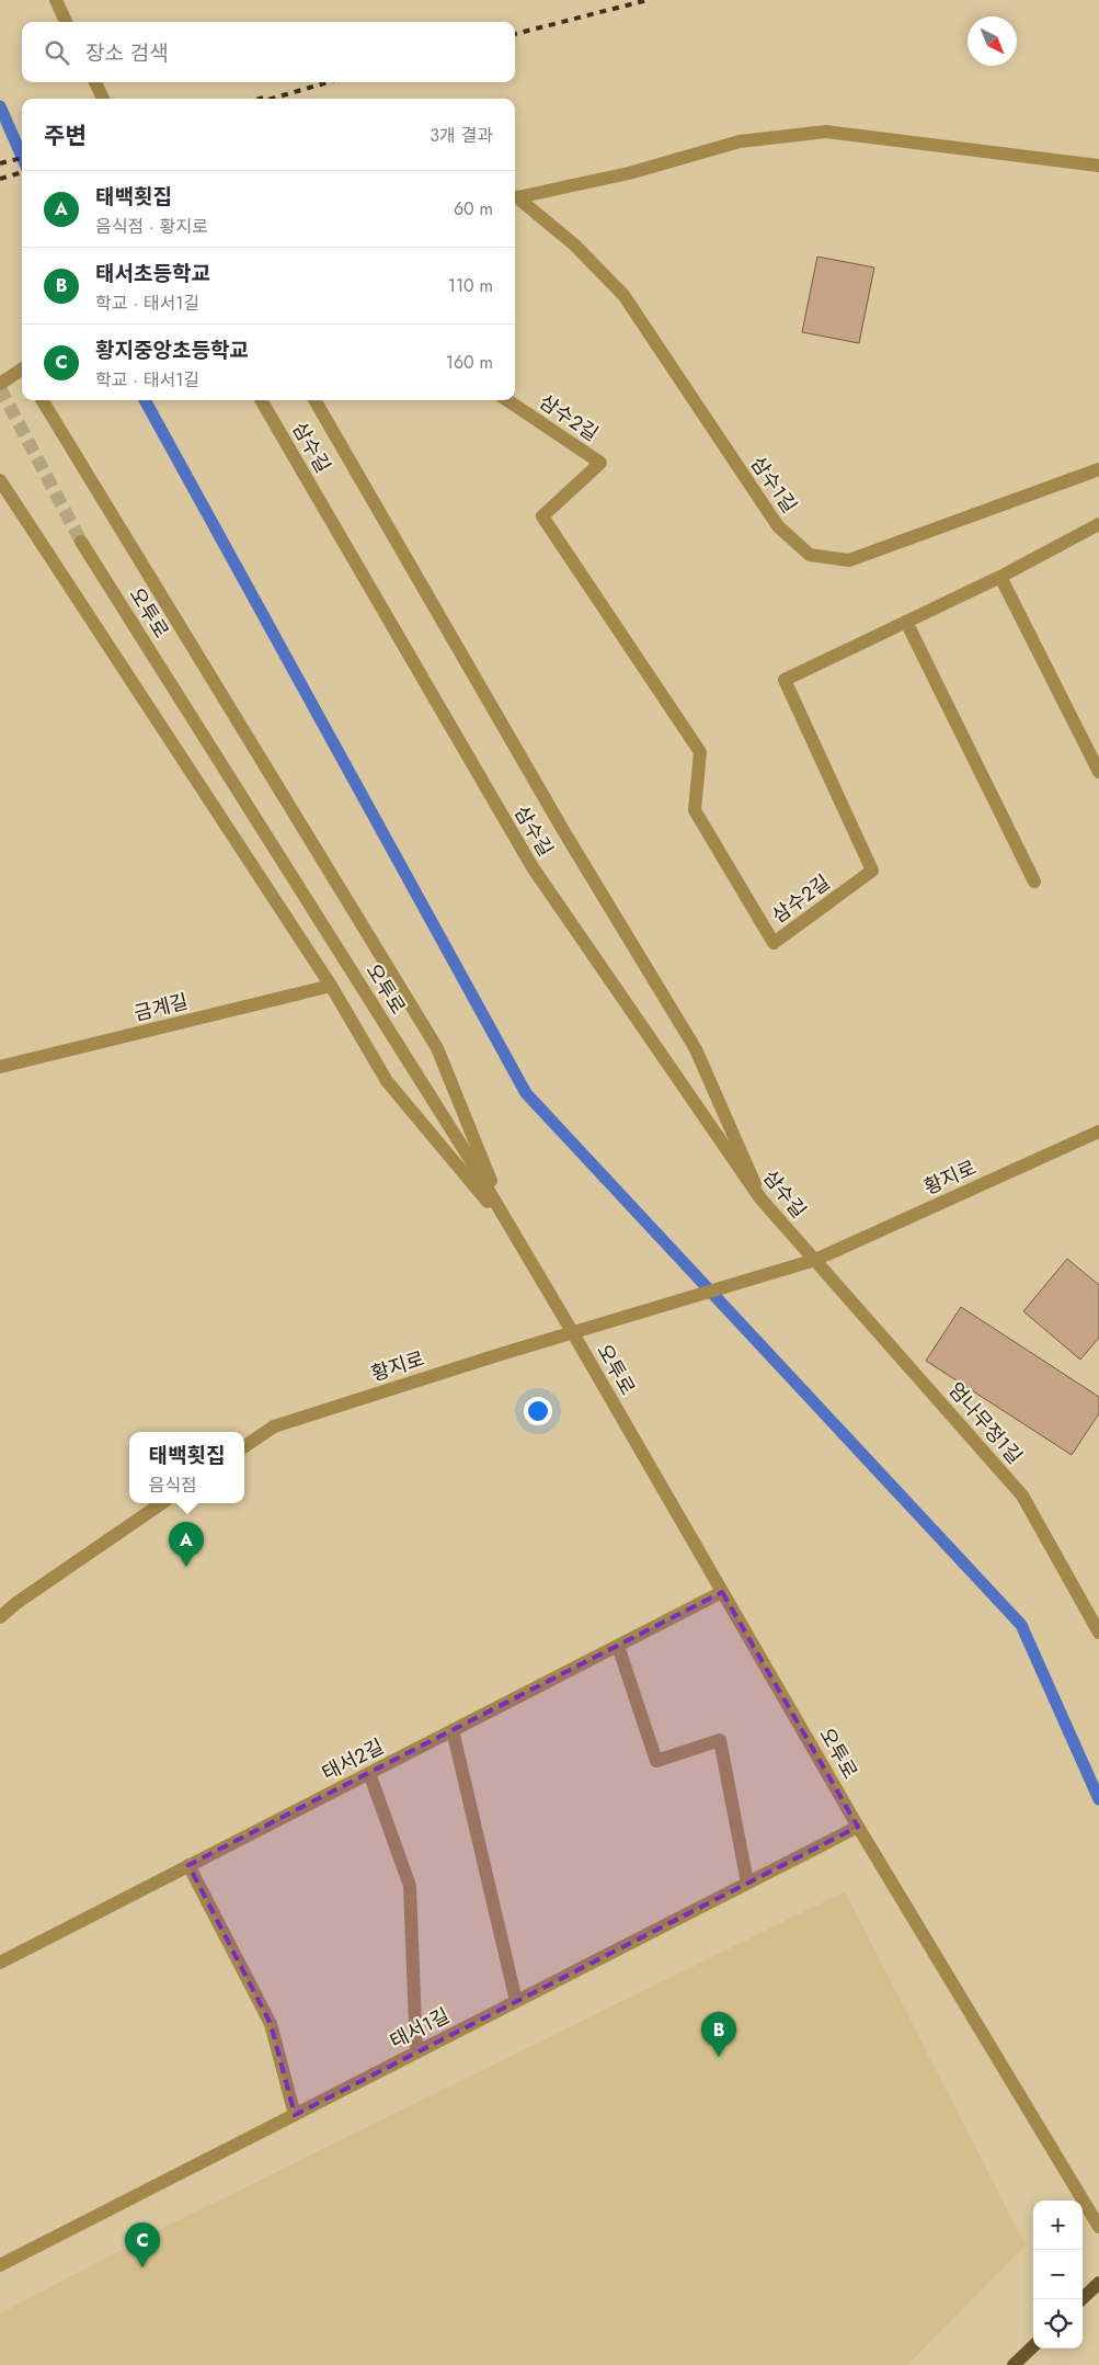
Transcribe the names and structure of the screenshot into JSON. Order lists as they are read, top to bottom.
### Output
{
  "streets": {
    "street": [
      "삼수2길",
      "삼수길",
      "삼수1길",
      "오투로",
      "금계길",
      "황지로",
      "엄나무정1길",
      "태서2길",
      "태서1길"
    ]
  },
  "crossings": [
    ["삼수길", "황지로"],
    ["삼수길", "엄나무정1길"],
    ["오투로", "황지로"],
    ["오투로", "태서2길"],
    ["오투로", "태서1길"],
    ["황지로", "엄나무정1길"]
  ],
  "north": "bottom right",
  "page": {
    "search": "장소 검색",
    "heading": ["주변", "3개 결과"],
    "list": [
      {
        "mark": "A",
        "name": "태백횟집",
        "note": "음식점 · 황지로",
        "value": "60 m"
      },
      {
        "mark": "B",
        "name": "태서초등학교",
        "note": "학교 · 태서1길",
        "value": "110 m"
      },
      {
        "mark": "C",
        "name": "황지중앙초등학교",
        "note": "학교 · 태서1길",
        "value": "160 m"
      }
    ],
    "popup": ["태백횟집", "음식점"],
    "pins": ["A", "B", "C"],
    "map_buttons": ["+", "−"]
  }
}
